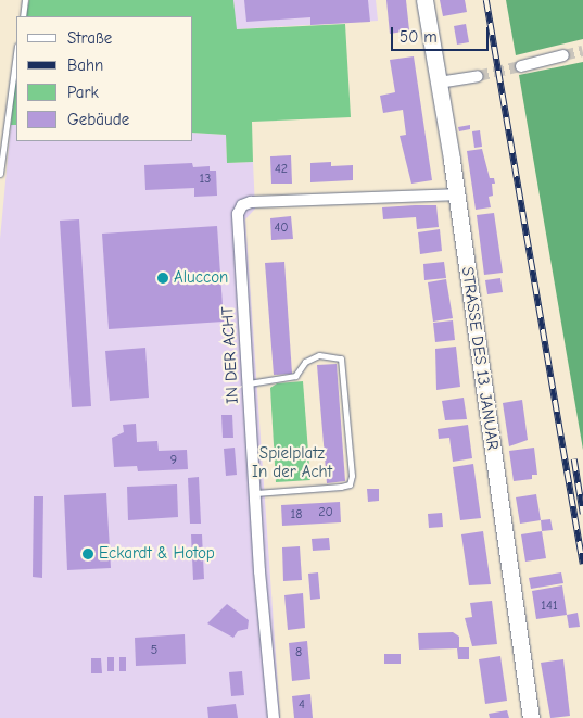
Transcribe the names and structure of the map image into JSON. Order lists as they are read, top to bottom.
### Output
{
  "streets": {
    "main road": ["STRASSE DES 13. JANUAR"],
    "street": ["IN DER ACHT"]
  },
  "crossings": [
    ["IN DER ACHT", "STRASSE DES 13. JANUAR"]
  ],
  "parks": ["Spielplatz In der Acht"],
  "places": ["Aluccon", "Eckardt & Hotop"],
  "house_numbers": [
    "42",
    "13",
    "40",
    "9",
    "20",
    "18",
    "141",
    "5",
    "8",
    "4"
  ],
  "legend": [
    "Straße",
    "Bahn",
    "Park",
    "Gebäude"
  ],
  "scale_bar": "50 m"
}
